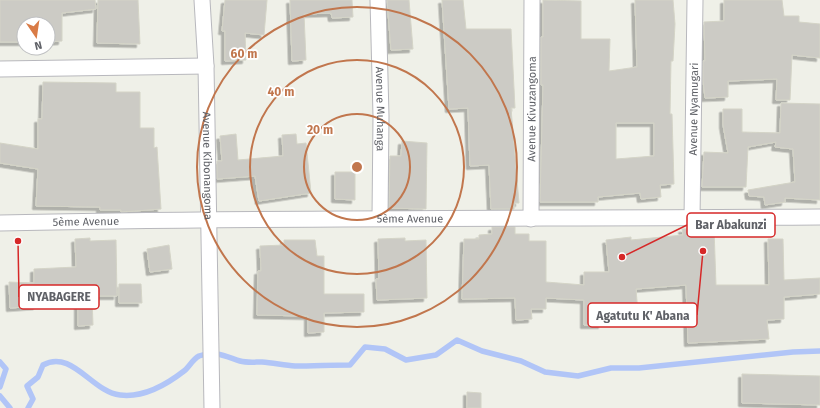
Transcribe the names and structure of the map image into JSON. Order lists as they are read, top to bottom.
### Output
{
  "streets": {
    "street": [
      "Avenue Muhanga",
      "Avenue Kivuzangoma",
      "Avenue Nyamugari",
      "Avenue Kibonangoma",
      "5ème Avenue"
    ]
  },
  "crossings": [
    ["Avenue Muhanga", "5ème Avenue"],
    ["Avenue Kivuzangoma", "5ème Avenue"],
    ["Avenue Nyamugari", "5ème Avenue"],
    ["Avenue Kibonangoma", "5ème Avenue"]
  ],
  "places": ["NYABAGERE", "Agatutu K' Abana", "Bar Abakunzi"],
  "north": "bottom",
  "rings": ["60 m", "40 m", "20 m"]
}
